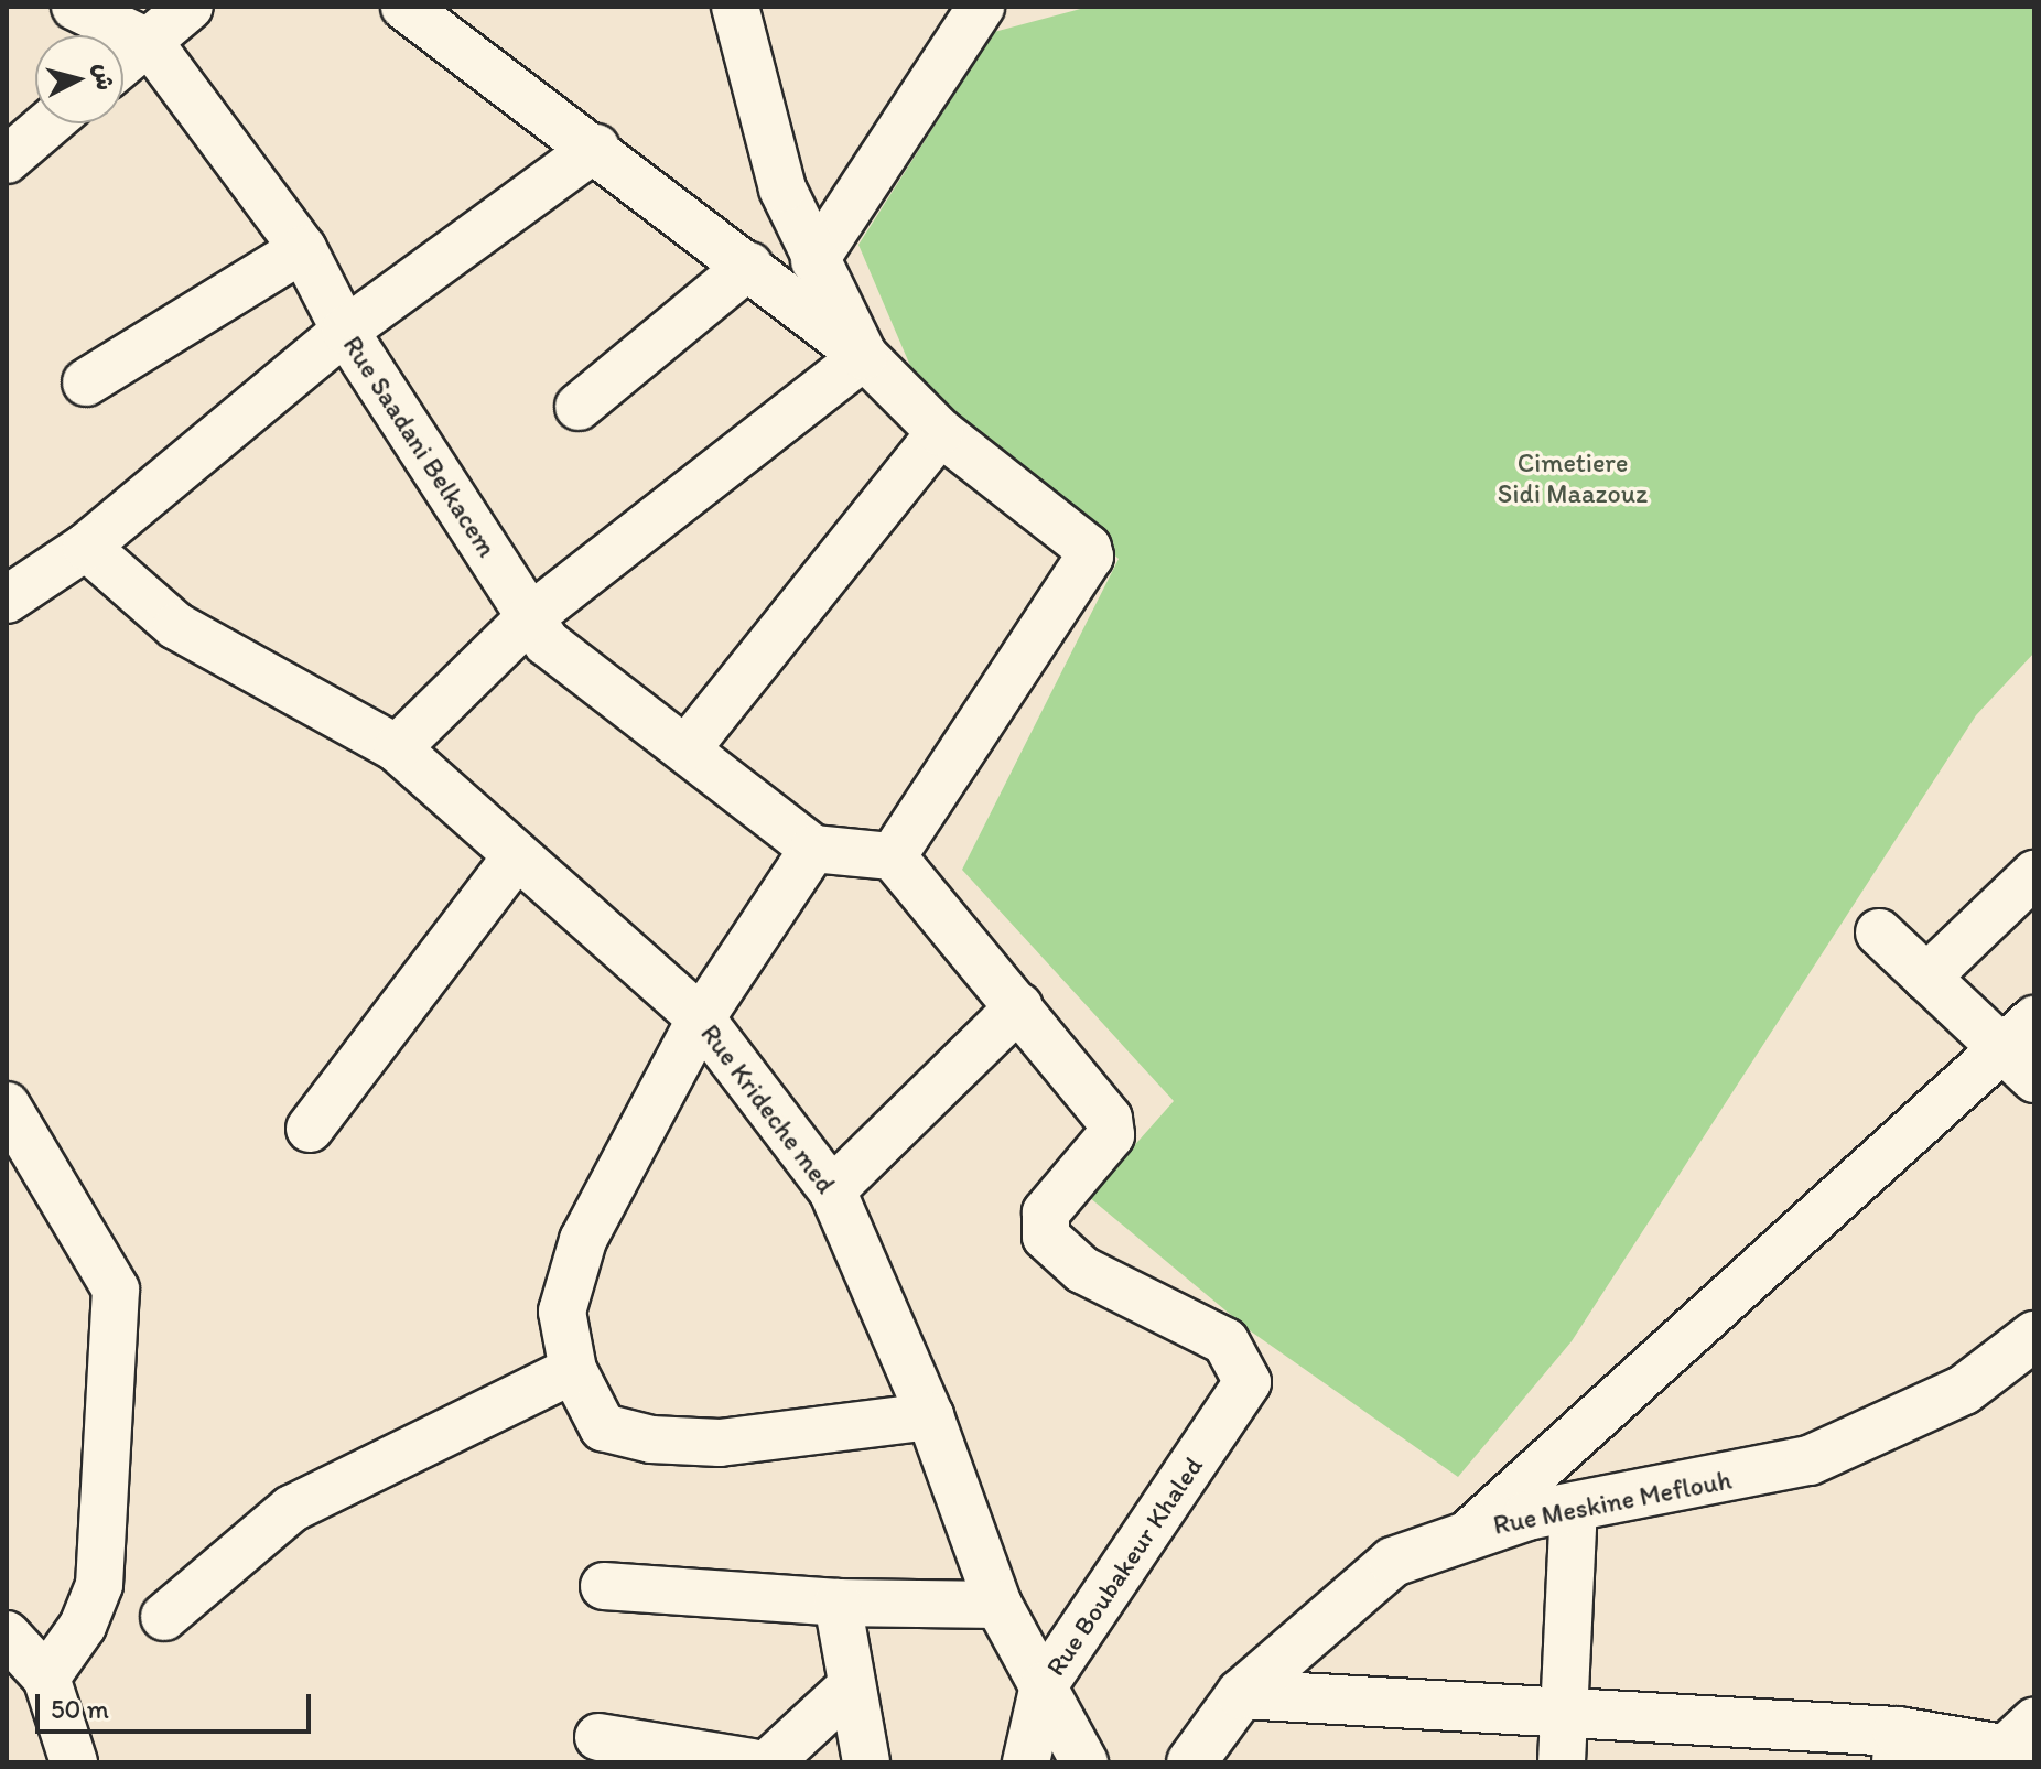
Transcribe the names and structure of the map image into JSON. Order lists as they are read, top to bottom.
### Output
{
  "streets": {
    "main road": ["Rue Meskine Meflouh"],
    "street": ["Rue Saadani Belkacem", "Rue Krideche med", "Rue Boubakeur Khaled"]
  },
  "crossings": [
    ["Rue Krideche med", "Rue Boubakeur Khaled"]
  ],
  "parks": ["Cimetiere Sidi Maazouz"],
  "scale_bar": "50 m",
  "north": "right"
}
